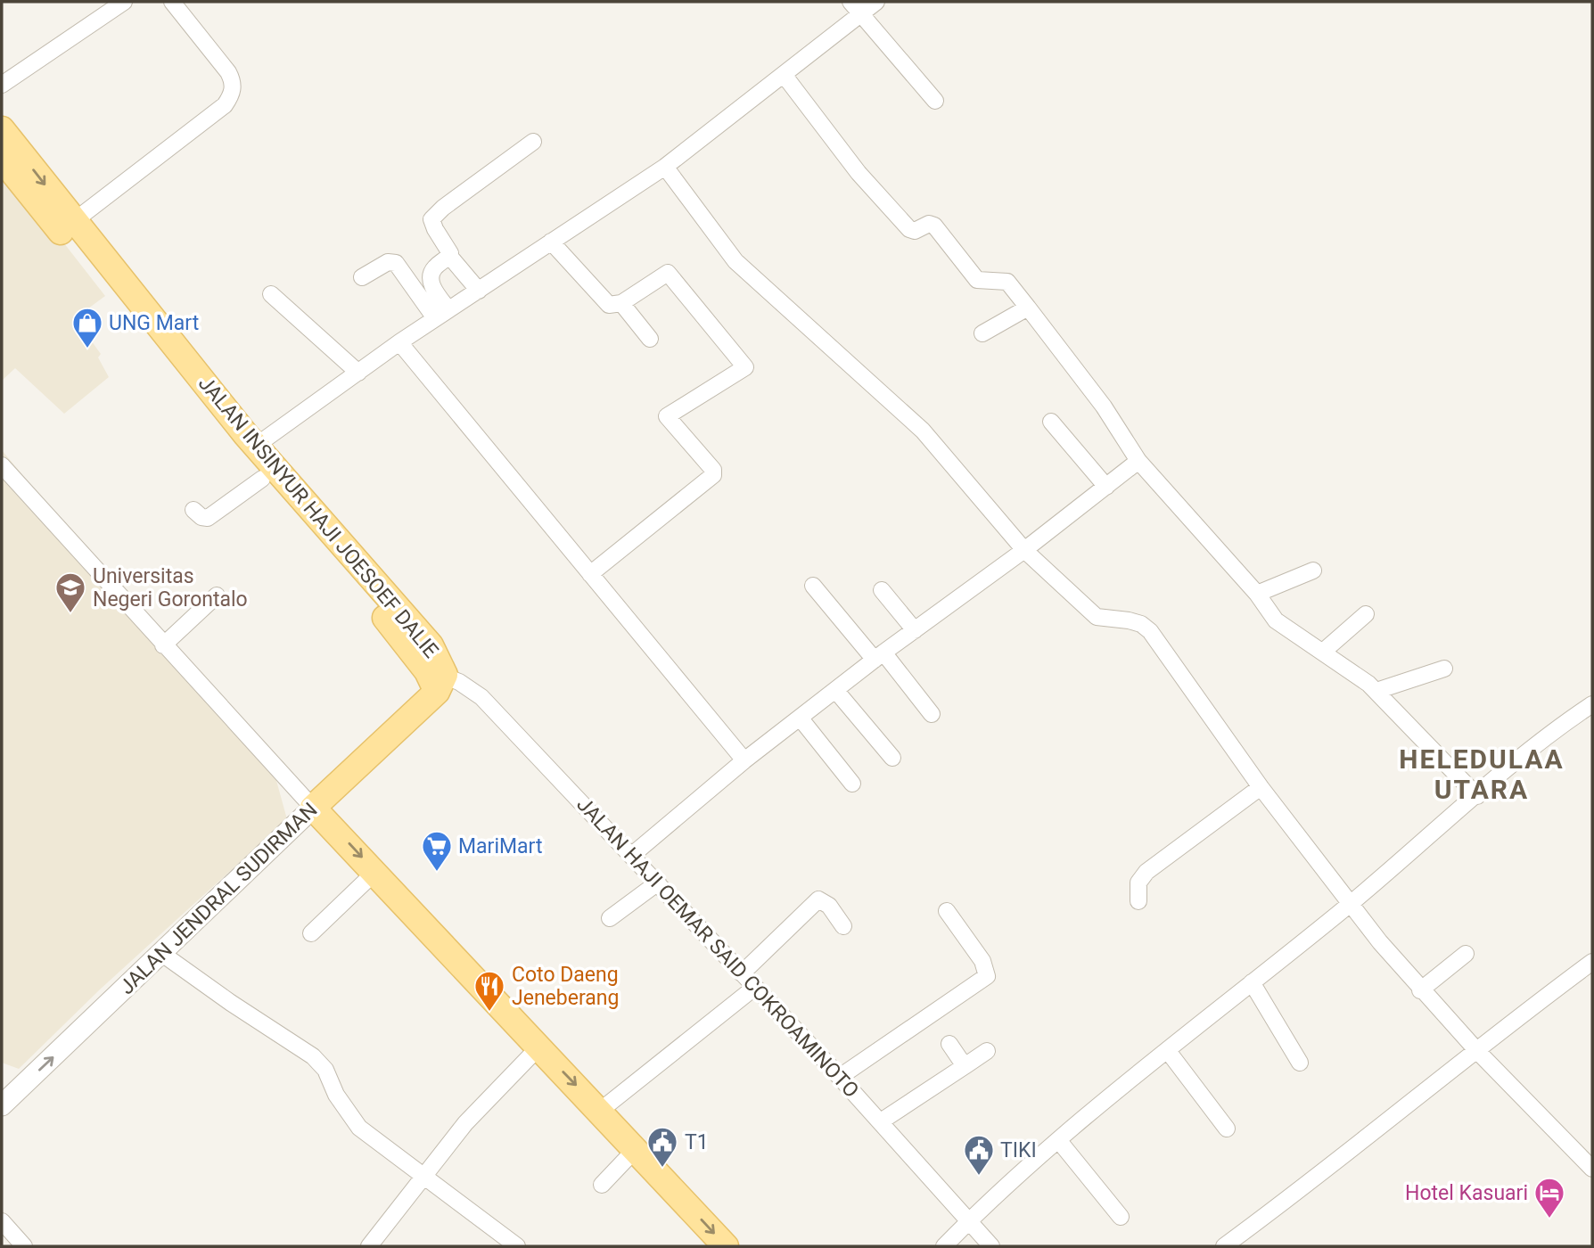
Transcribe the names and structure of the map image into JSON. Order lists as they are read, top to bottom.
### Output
{
  "streets": {
    "main road": ["JALAN INSINYUR HAJI JOESOEF DALIE", "JALAN JENDRAL SUDIRMAN"],
    "street": ["JALAN HAJI OEMAR SAID COKROAMINOTO"]
  },
  "crossings": [
    ["JALAN INSINYUR HAJI JOESOEF DALIE", "JALAN JENDRAL SUDIRMAN"],
    ["JALAN INSINYUR HAJI JOESOEF DALIE", "JALAN HAJI OEMAR SAID COKROAMINOTO"],
    ["JALAN JENDRAL SUDIRMAN", "JALAN HAJI OEMAR SAID COKROAMINOTO"]
  ],
  "one_way": ["JALAN JENDRAL SUDIRMAN"],
  "districts": ["HELEDULAA UTARA"],
  "places": {
    "shop": ["UNG Mart"],
    "school or university": ["Universitas Negeri Gorontalo"],
    "supermarket": ["MariMart"],
    "restaurant": ["Coto Daeng Jeneberang"],
    "public building": ["T1", "TIKI"],
    "hotel": ["Hotel Kasuari"]
  }
}
